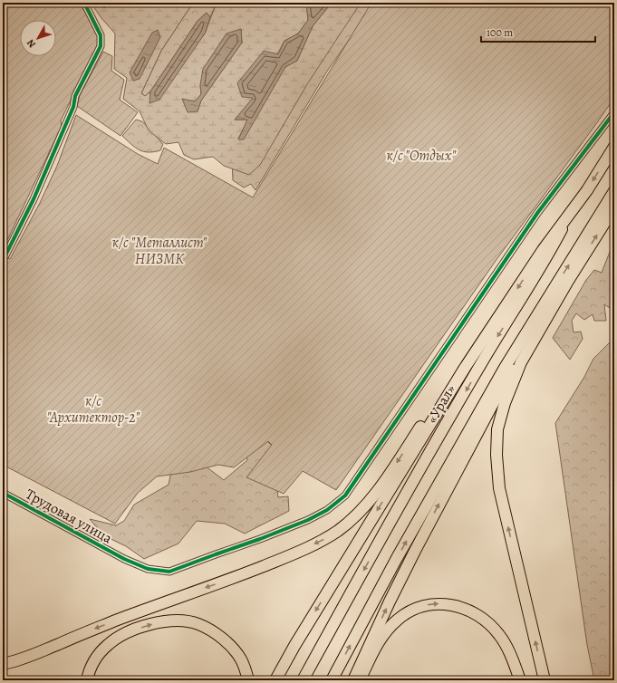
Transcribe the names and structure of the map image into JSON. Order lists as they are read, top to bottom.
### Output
{
  "streets": {
    "main road": ["«Урал»"],
    "street": ["Трудовая улица"]
  },
  "parks": ["к/с \"Отдых\"", "к/с \"Металлист\" НИЗМК", "к/с \"Архитектор-2\""],
  "scale_bar": "100 m",
  "north": "bottom left"
}
